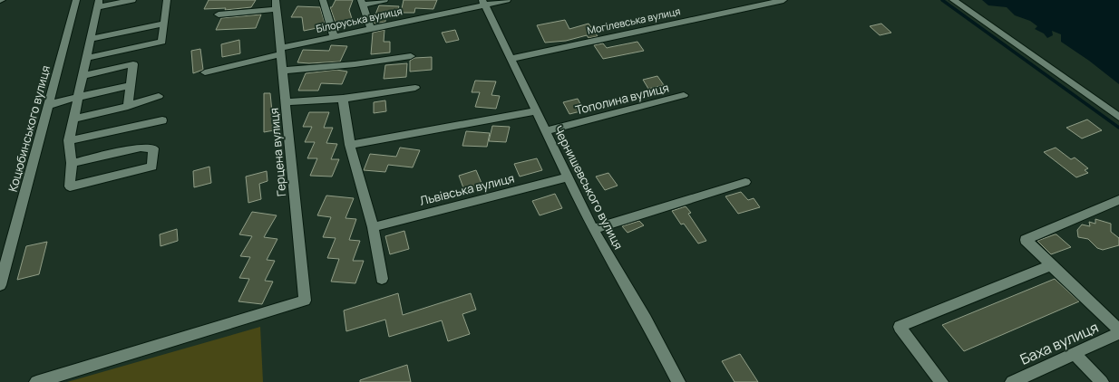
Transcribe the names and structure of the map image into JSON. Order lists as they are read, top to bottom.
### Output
{
  "streets": {
    "street": [
      "Білоруська вулиця",
      "Могілевська вулиця",
      "Тополина вулиця",
      "Коцюбинського вулиця",
      "Герцена вулиця",
      "Чернишевського вулиця",
      "Львівська вулиця",
      "Баха вулиця"
    ]
  },
  "crossings": [
    ["Білоруська вулиця", "Герцена вулиця"],
    ["Білоруська вулиця", "Чернишевського вулиця"],
    ["Могілевська вулиця", "Чернишевського вулиця"],
    ["Тополина вулиця", "Чернишевського вулиця"],
    ["Чернишевського вулиця", "Львівська вулиця"]
  ]
}
